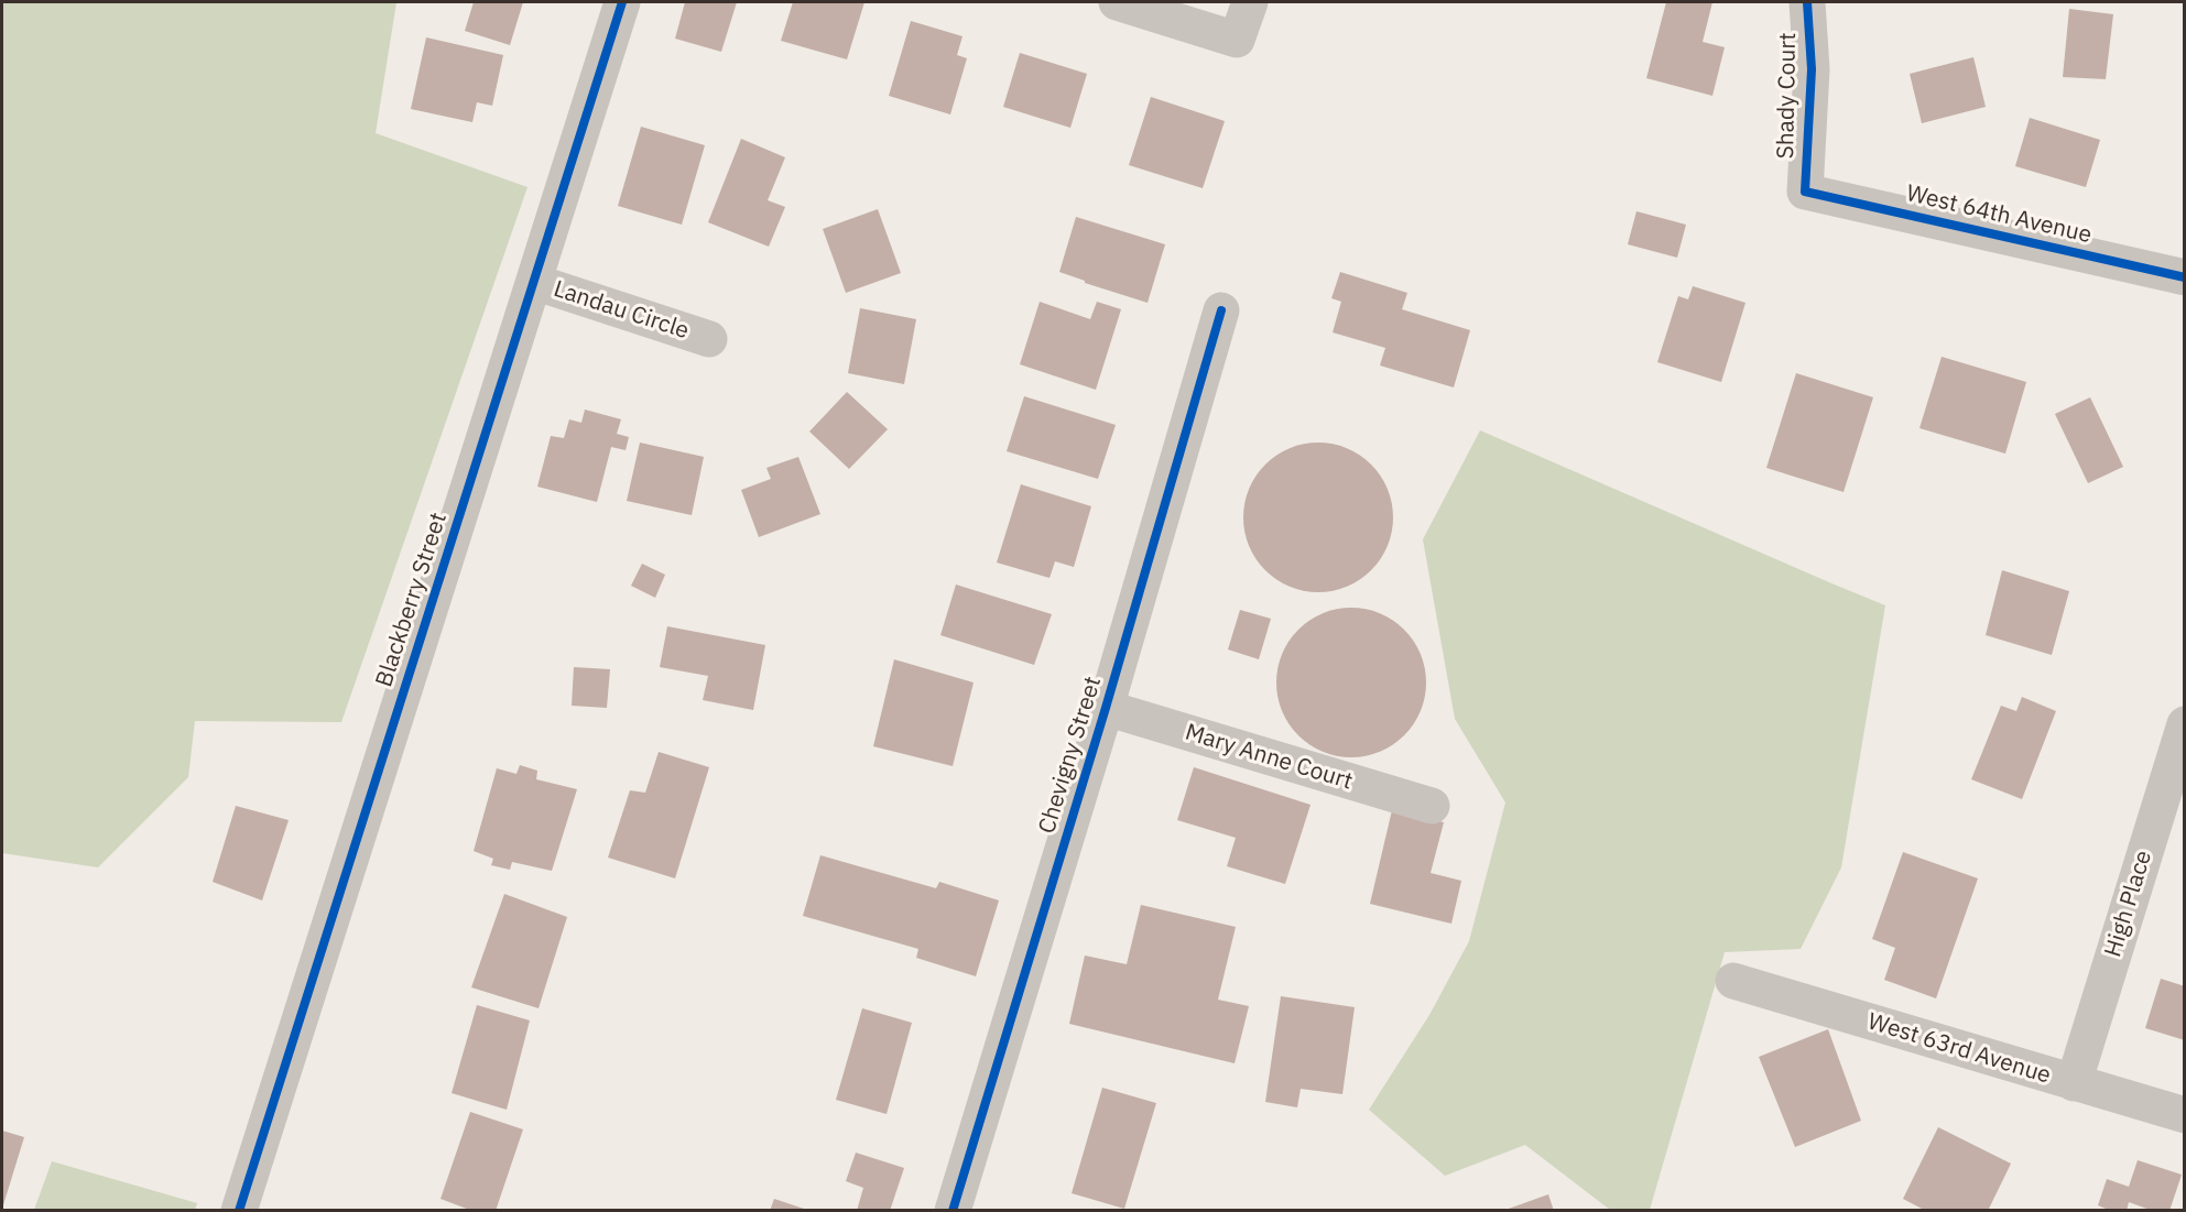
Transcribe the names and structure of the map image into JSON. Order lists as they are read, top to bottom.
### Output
{
  "streets": {
    "street": [
      "Shady Court",
      "West 64th Avenue",
      "Landau Circle",
      "Blackberry Street",
      "Chevigny Street",
      "Mary Anne Court",
      "High Place",
      "West 63rd Avenue"
    ]
  },
  "crossings": [
    ["Shady Court", "West 64th Avenue"],
    ["Landau Circle", "Blackberry Street"],
    ["Chevigny Street", "Mary Anne Court"],
    ["High Place", "West 63rd Avenue"]
  ]
}
